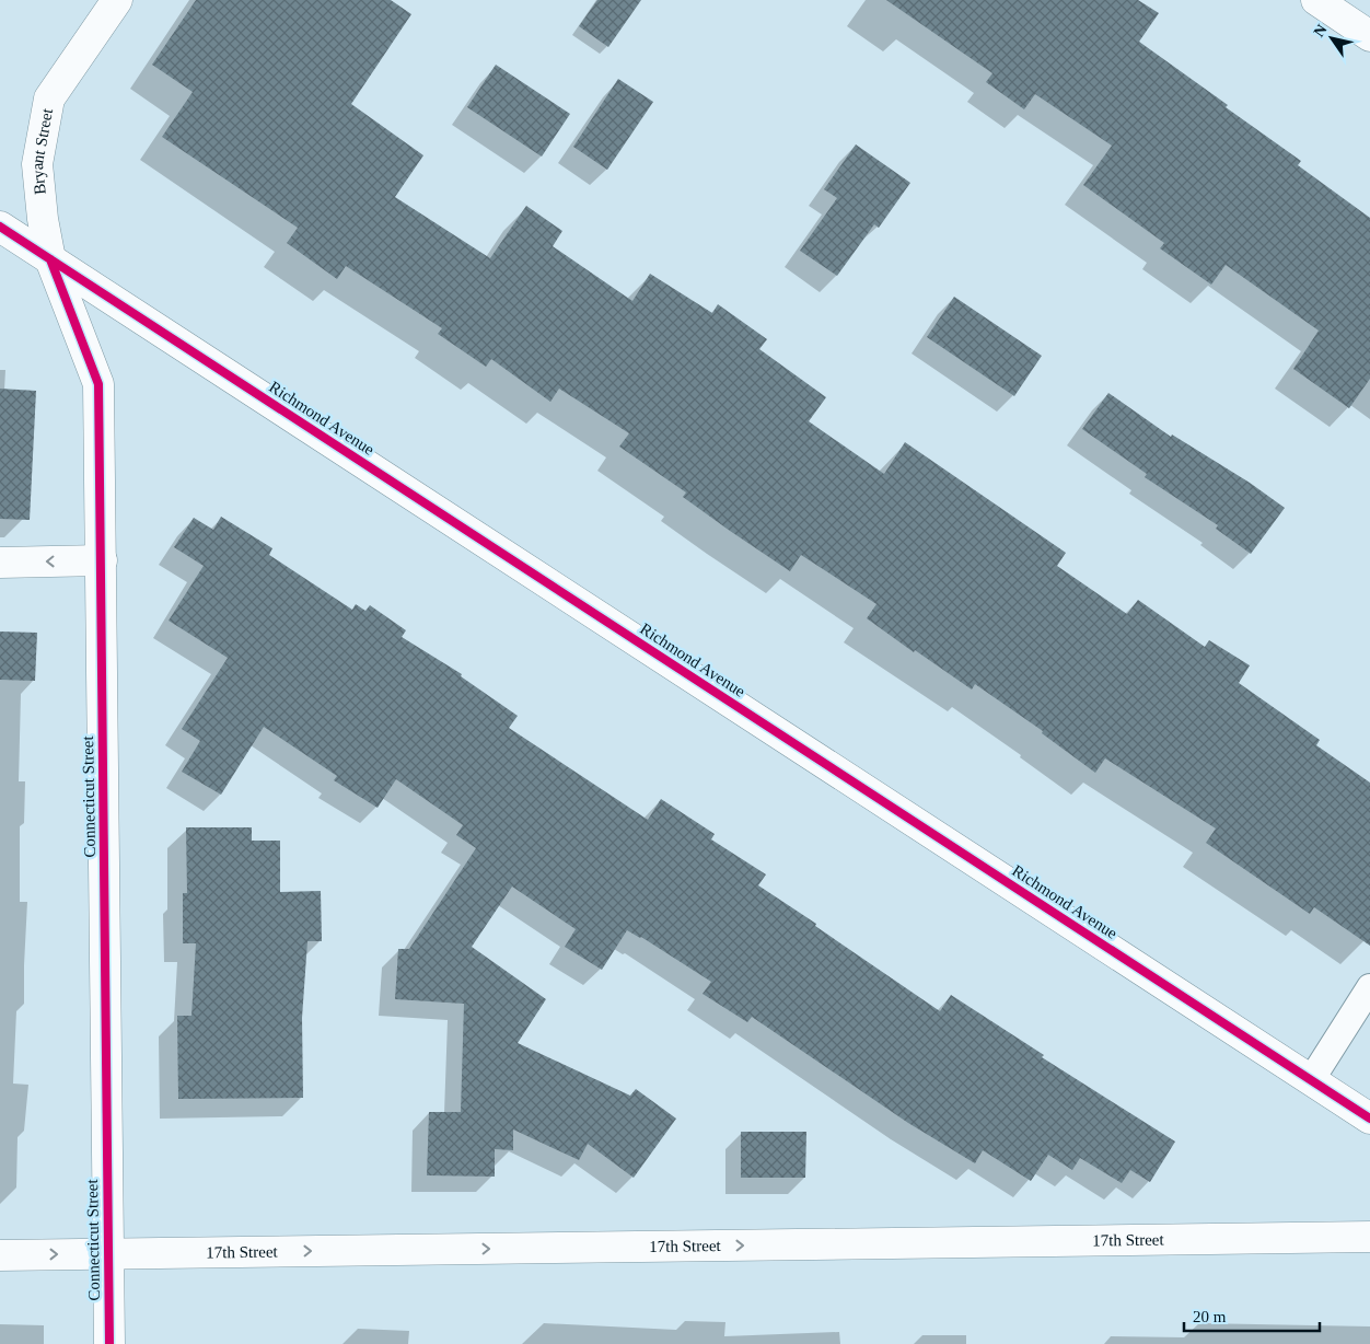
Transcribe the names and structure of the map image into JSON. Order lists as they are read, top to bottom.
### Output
{
  "streets": {
    "street": [
      "Bryant Street",
      "Richmond Avenue",
      "Connecticut Street",
      "17th Street"
    ]
  },
  "crossings": [
    ["Bryant Street", "Richmond Avenue"],
    ["Bryant Street", "Connecticut Street"],
    ["Richmond Avenue", "Connecticut Street"],
    ["Connecticut Street", "17th Street"]
  ],
  "one_way": ["17th Street"],
  "scale_bar": "20 m",
  "north": "top left"
}
